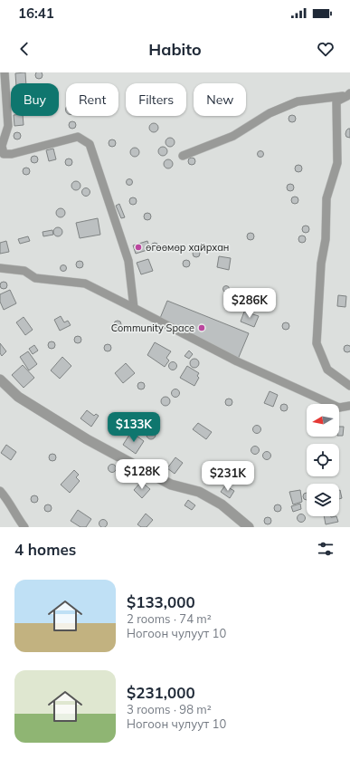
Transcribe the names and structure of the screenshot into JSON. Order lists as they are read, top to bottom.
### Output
{
  "places": ["өгөөмөр хайрхан", "Community Space"],
  "north": "left",
  "page": {
    "status": "16:41",
    "header": "Habito",
    "chip": [
      "Buy",
      "Rent",
      "Filters",
      "New"
    ],
    "price": [
      "$286K",
      "$133K",
      "$128K",
      "$231K"
    ],
    "heading": "4 homes",
    "list": [
      {
        "name": "$133,000",
        "note": "2 rooms · 74 m² · Ногоон чулуут 10"
      },
      {
        "name": "$231,000",
        "note": "3 rooms · 98 m² · Ногоон чулуут 10"
      }
    ]
  }
}
